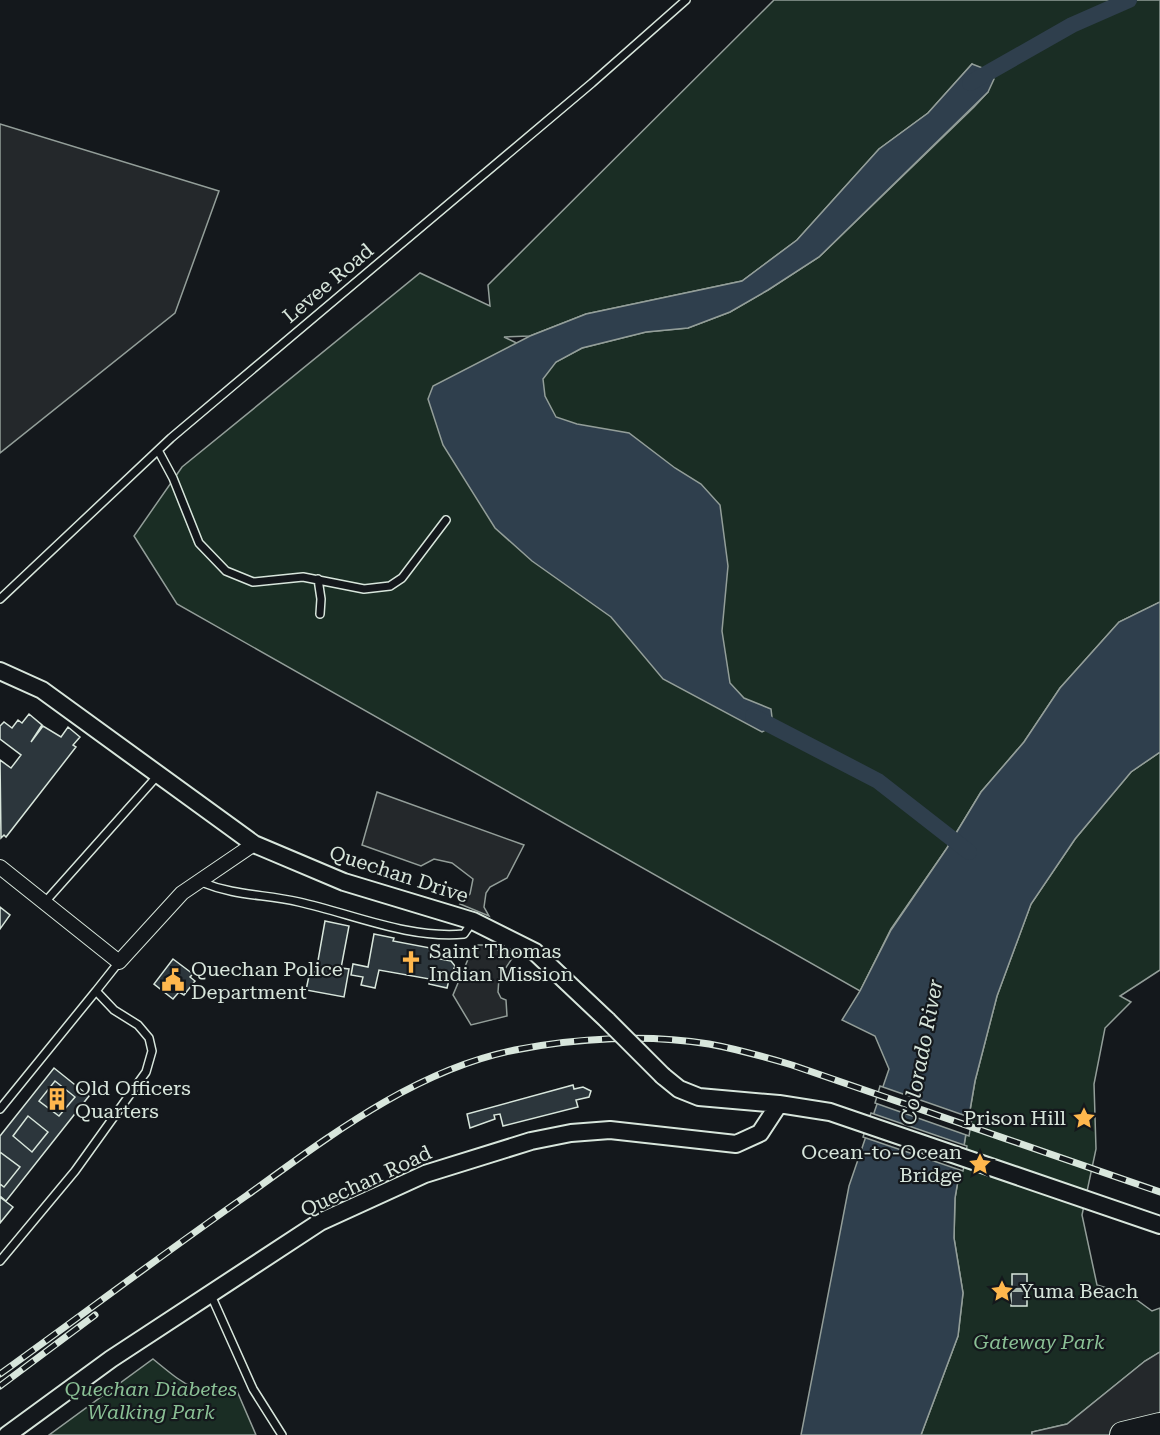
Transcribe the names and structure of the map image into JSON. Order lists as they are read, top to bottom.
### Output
{
  "streets": {
    "street": ["Quechan Drive", "Quechan Road"],
    "lane": ["Levee Road"]
  },
  "crossings": [
    ["Quechan Drive", "Quechan Road"]
  ],
  "water": ["Colorado River"],
  "parks": ["Gateway Park", "Quechan Diabetes Walking Park"],
  "places": {
    "church": ["Saint Thomas Indian Mission"],
    "public building": ["Quechan Police Department"],
    "building": ["Old Officers Quarters"],
    "place": ["Prison Hill", "Ocean-to-Ocean Bridge", "Yuma Beach"]
  }
}
